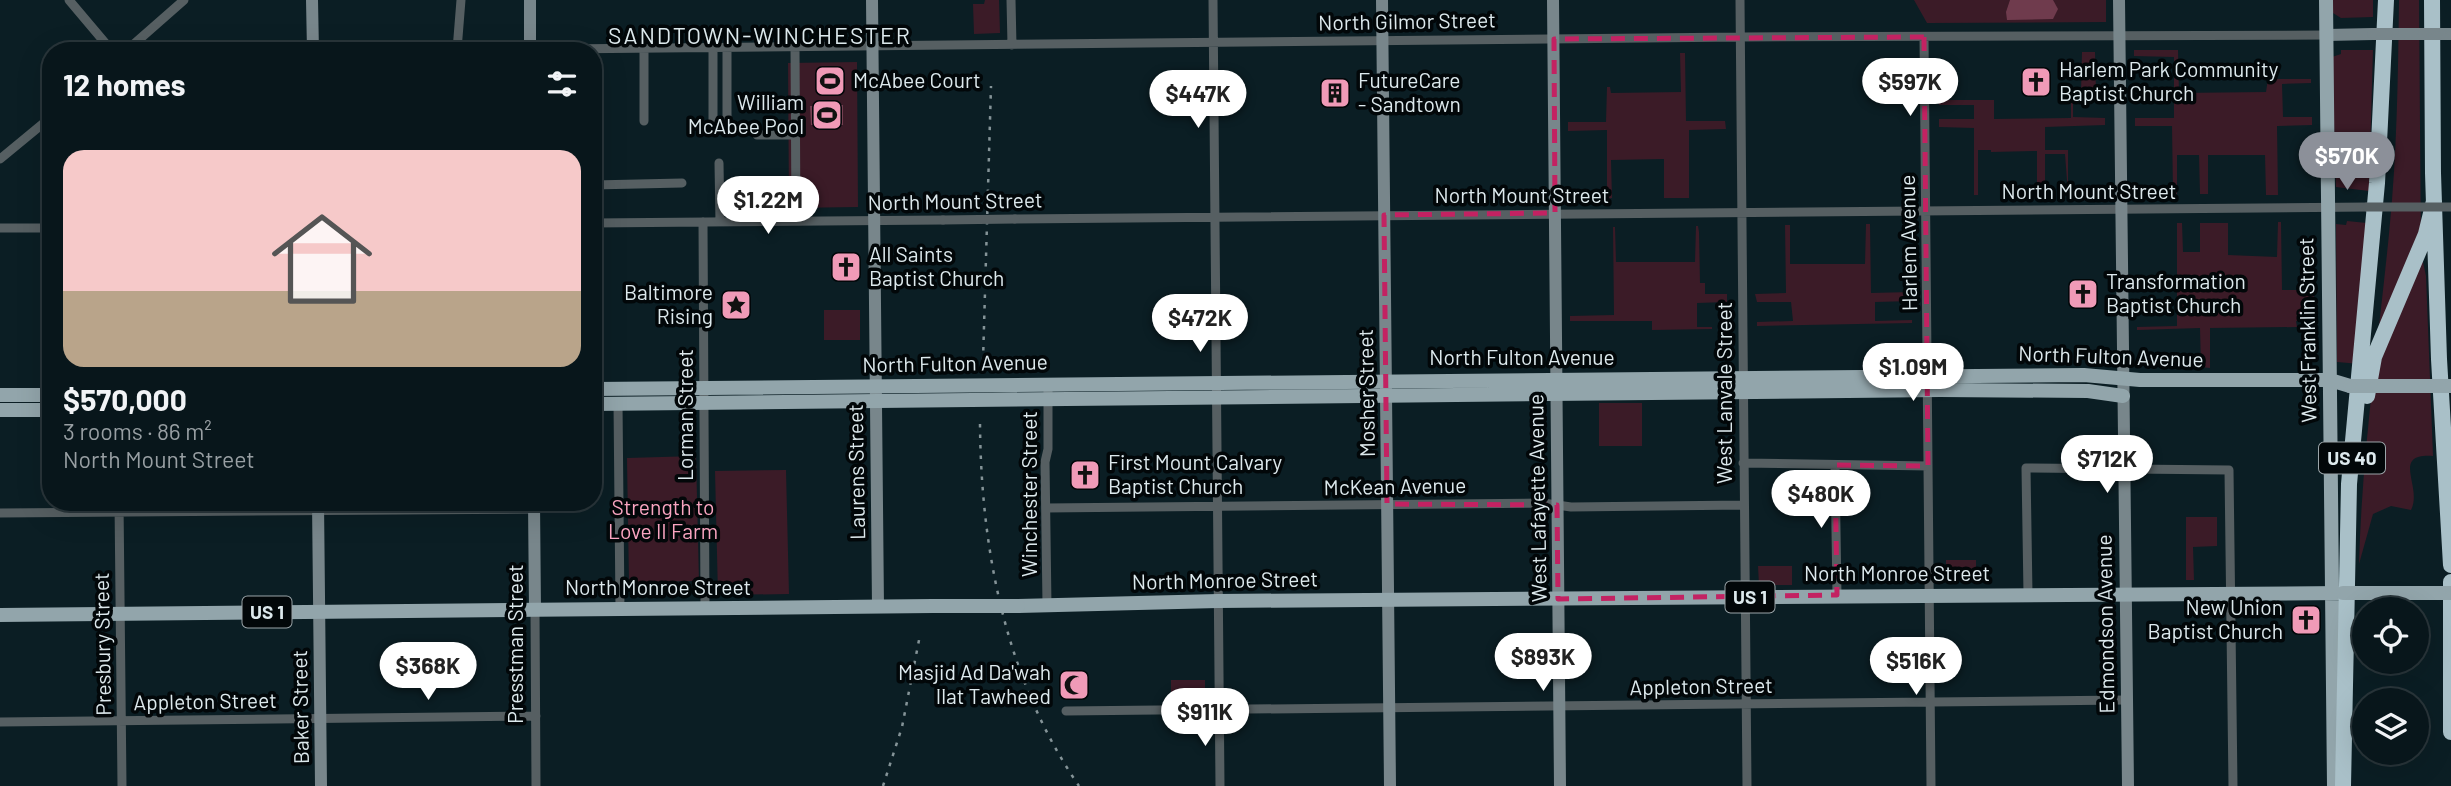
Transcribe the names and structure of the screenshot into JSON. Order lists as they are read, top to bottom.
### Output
{
  "streets": {
    "highway": ["US 40"],
    "main road": [
      "West Franklin Street",
      "North Fulton Avenue",
      "North Monroe Street",
      "US 1"
    ],
    "street": [
      "North Gilmor Street",
      "North Mount Street",
      "Harlem Avenue",
      "Mosher Street",
      "West Lanvale Street",
      "Lorman Street",
      "Laurens Street",
      "McKean Avenue",
      "Winchester Street",
      "West Lafayette Avenue",
      "Edmondson Avenue",
      "Presbury Street",
      "Presstman Street",
      "Appleton Street",
      "Baker Street"
    ]
  },
  "crossings": [
    ["North Gilmor Street", "Harlem Avenue"],
    ["North Gilmor Street", "West Franklin Street"],
    ["North Gilmor Street", "Mosher Street"],
    ["North Gilmor Street", "West Lanvale Street"],
    ["North Gilmor Street", "Laurens Street"],
    ["North Gilmor Street", "West Lafayette Avenue"],
    ["North Gilmor Street", "Edmondson Avenue"],
    ["North Mount Street", "Harlem Avenue"],
    ["North Mount Street", "West Franklin Street"],
    ["North Mount Street", "Mosher Street"],
    ["North Mount Street", "West Lanvale Street"],
    ["North Mount Street", "Lorman Street"],
    ["North Mount Street", "Laurens Street"],
    ["North Mount Street", "West Lafayette Avenue"],
    ["North Mount Street", "Edmondson Avenue"],
    ["Harlem Avenue", "North Fulton Avenue"],
    ["Harlem Avenue", "North Monroe Street"],
    ["Harlem Avenue", "Appleton Street"],
    ["West Franklin Street", "North Fulton Avenue"],
    ["West Franklin Street", "North Monroe Street"],
    ["North Fulton Avenue", "Mosher Street"],
    ["North Fulton Avenue", "West Lanvale Street"],
    ["North Fulton Avenue", "Lorman Street"],
    ["North Fulton Avenue", "Laurens Street"],
    ["North Fulton Avenue", "Winchester Street"],
    ["North Fulton Avenue", "West Lafayette Avenue"],
    ["North Fulton Avenue", "Edmondson Avenue"],
    ["Mosher Street", "McKean Avenue"],
    ["Mosher Street", "North Monroe Street"],
    ["Mosher Street", "Appleton Street"],
    ["West Lanvale Street", "McKean Avenue"],
    ["West Lanvale Street", "North Monroe Street"],
    ["West Lanvale Street", "Appleton Street"],
    ["Lorman Street", "North Monroe Street"],
    ["Laurens Street", "North Monroe Street"],
    ["McKean Avenue", "Winchester Street"],
    ["McKean Avenue", "West Lafayette Avenue"],
    ["Winchester Street", "North Monroe Street"],
    ["West Lafayette Avenue", "North Monroe Street"],
    ["West Lafayette Avenue", "Appleton Street"],
    ["North Monroe Street", "Edmondson Avenue"],
    ["North Monroe Street", "Presbury Street"],
    ["North Monroe Street", "Presstman Street"],
    ["North Monroe Street", "Baker Street"],
    ["Edmondson Avenue", "Appleton Street"],
    ["Presbury Street", "Appleton Street"],
    ["Presstman Street", "Appleton Street"],
    ["Appleton Street", "Baker Street"]
  ],
  "districts": ["SANDTOWN-WINCHESTER"],
  "parks": ["Strength to Love II Farm"],
  "places": {
    "sports": ["McAbee Court", "William McAbee Pool"],
    "church": [
      "Harlem Park Community Baptist Church",
      "All Saints Baptist Church",
      "Transformation Baptist Church",
      "First Mount Calvary Baptist Church",
      "New Union Baptist Church"
    ],
    "building": ["FutureCare - Sandtown"],
    "place": ["Baltimore Rising"],
    "mosque": ["Masjid Ad Da'wah Ilat Tawheed"]
  },
  "page": {
    "heading": "12 homes",
    "price": [
      "$597K",
      "$447K",
      "$570K",
      "$1.22M",
      "$472K",
      "$1.09M",
      "$712K",
      "$480K",
      "$893K",
      "$516K",
      "$368K",
      "$911K"
    ],
    "list": [
      {
        "name": "$570,000",
        "note": "3 rooms · 86 m² · North Mount Street"
      }
    ]
  }
}
